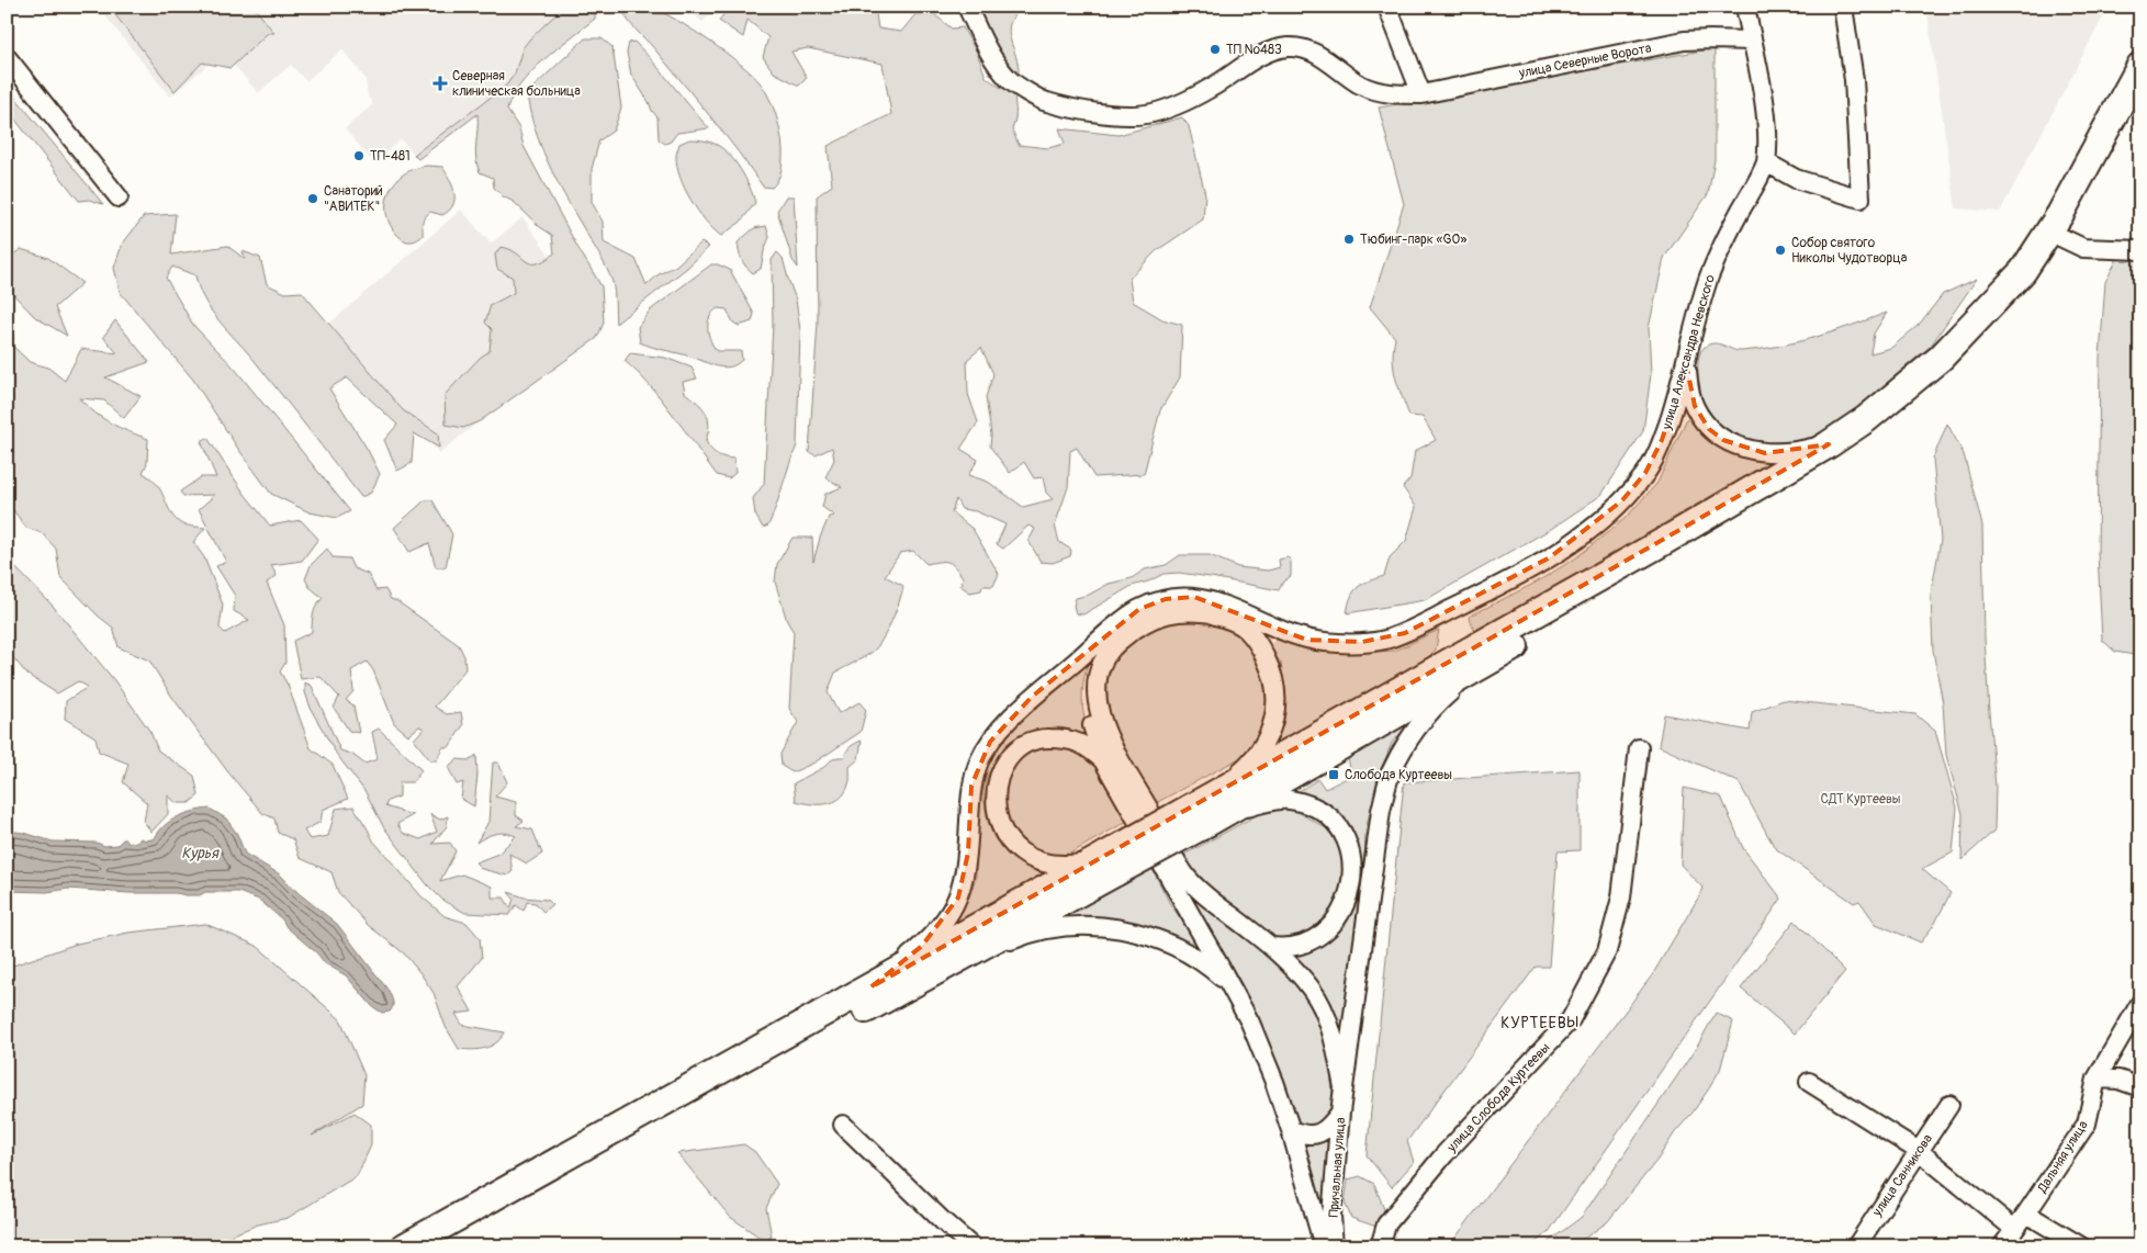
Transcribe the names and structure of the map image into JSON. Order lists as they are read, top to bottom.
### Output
{
  "streets": {
    "street": [
      "улица Северные Ворота",
      "улица Александра Невского",
      "улица Слобода Куртеевы",
      "Дальняя улица",
      "Причальная улица",
      "улица Санникова"
    ]
  },
  "crossings": [
    ["улица Северные Ворота", "улица Александра Невского"]
  ],
  "districts": ["КУРТЕЕВЫ"],
  "water": ["Курья"],
  "parks": ["СДТ Куртеевы"],
  "places": {
    "other": [
      "ТП №483",
      "ТП-481",
      "Санаторий \"АВИТЕК\"",
      "Тюбинг-парк «GO»",
      "Собор святого Николы Чудотворца"
    ],
    "health": ["Северная клиническая больница"],
    "transit": ["Слобода Куртеевы"]
  }
}
